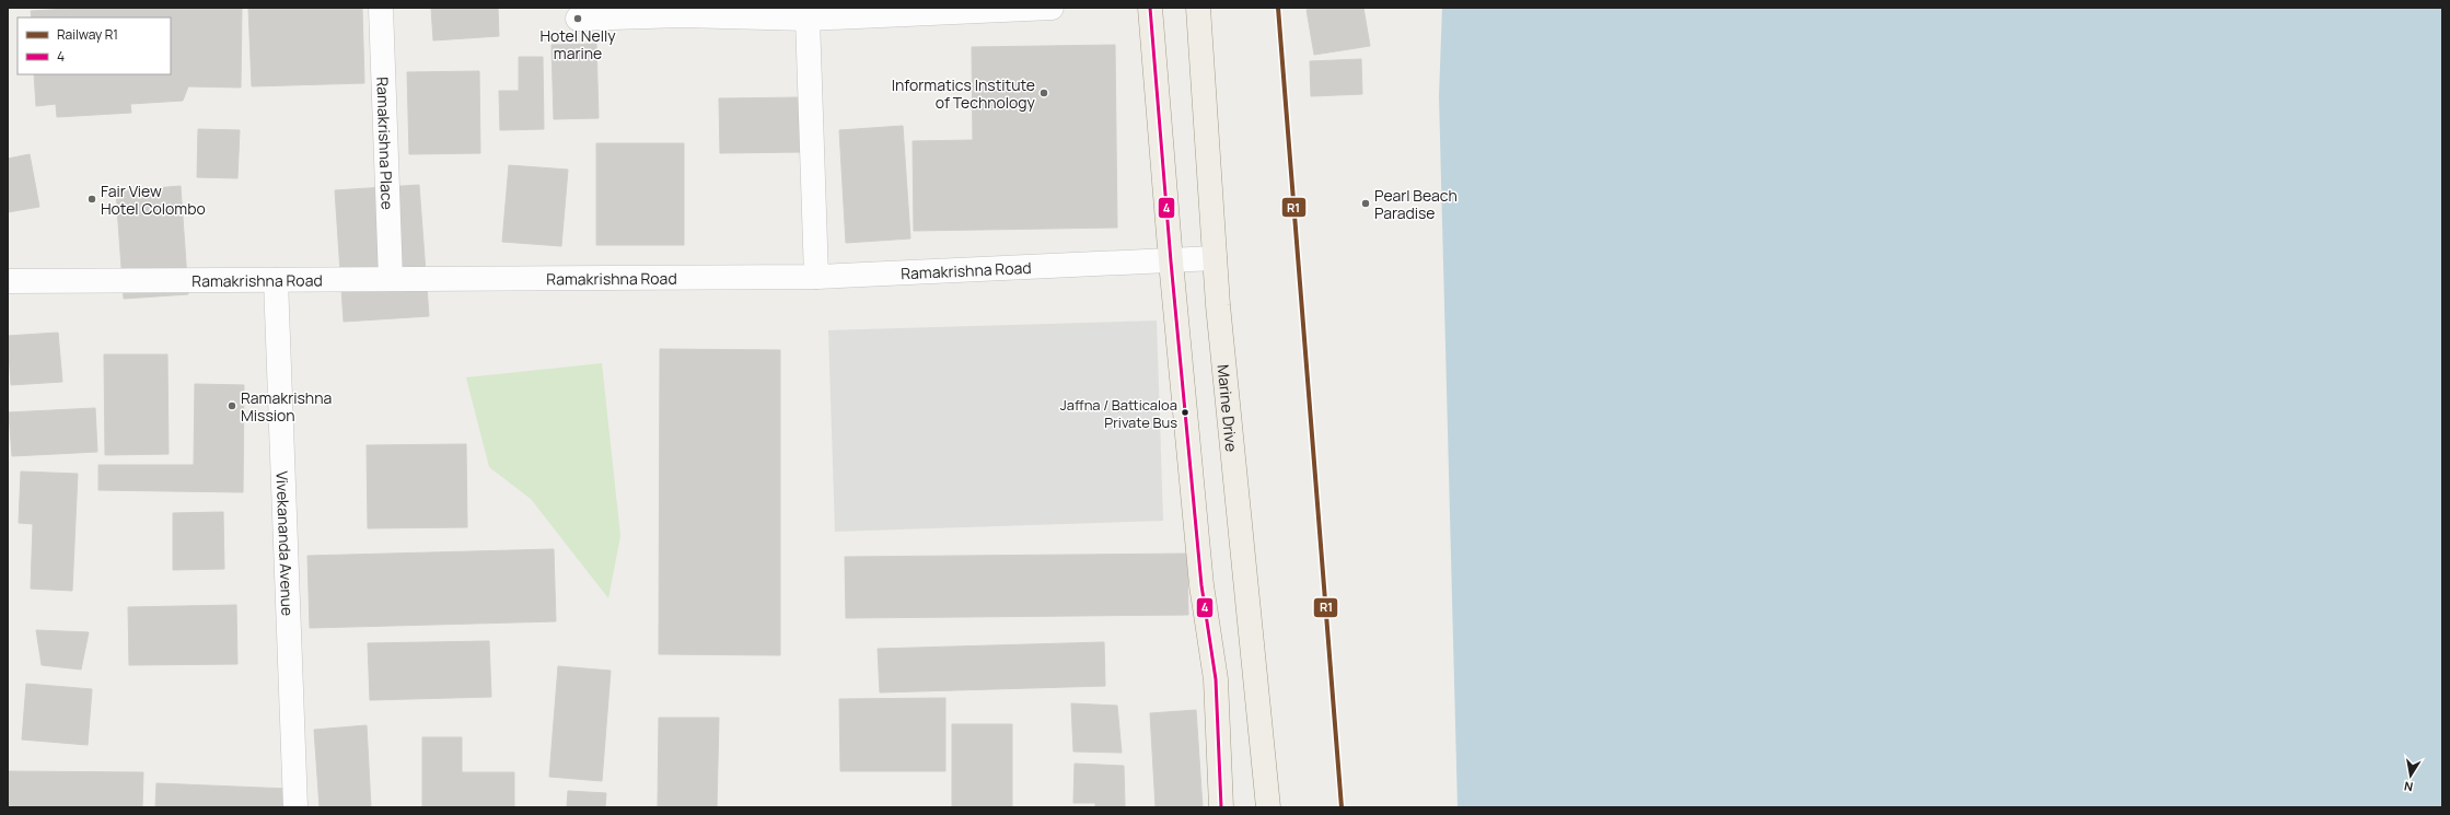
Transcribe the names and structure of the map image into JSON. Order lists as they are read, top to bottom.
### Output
{
  "streets": {
    "main road": ["Marine Drive"],
    "street": ["Ramakrishna Place", "Ramakrishna Road", "Vivekananda Avenue"]
  },
  "crossings": [
    ["Ramakrishna Place", "Ramakrishna Road"],
    ["Ramakrishna Road", "Marine Drive"],
    ["Ramakrishna Road", "Vivekananda Avenue"]
  ],
  "places": [
    "Hotel Nelly marine",
    "Informatics Institute of Technology",
    "Fair View Hotel Colombo",
    "Pearl Beach Paradise",
    "Ramakrishna Mission",
    "Jaffna / Batticaloa Private Bus"
  ],
  "lines": ["rail line R1", "transit line 4"],
  "legend": ["Railway R1", "4"],
  "north": "bottom"
}
